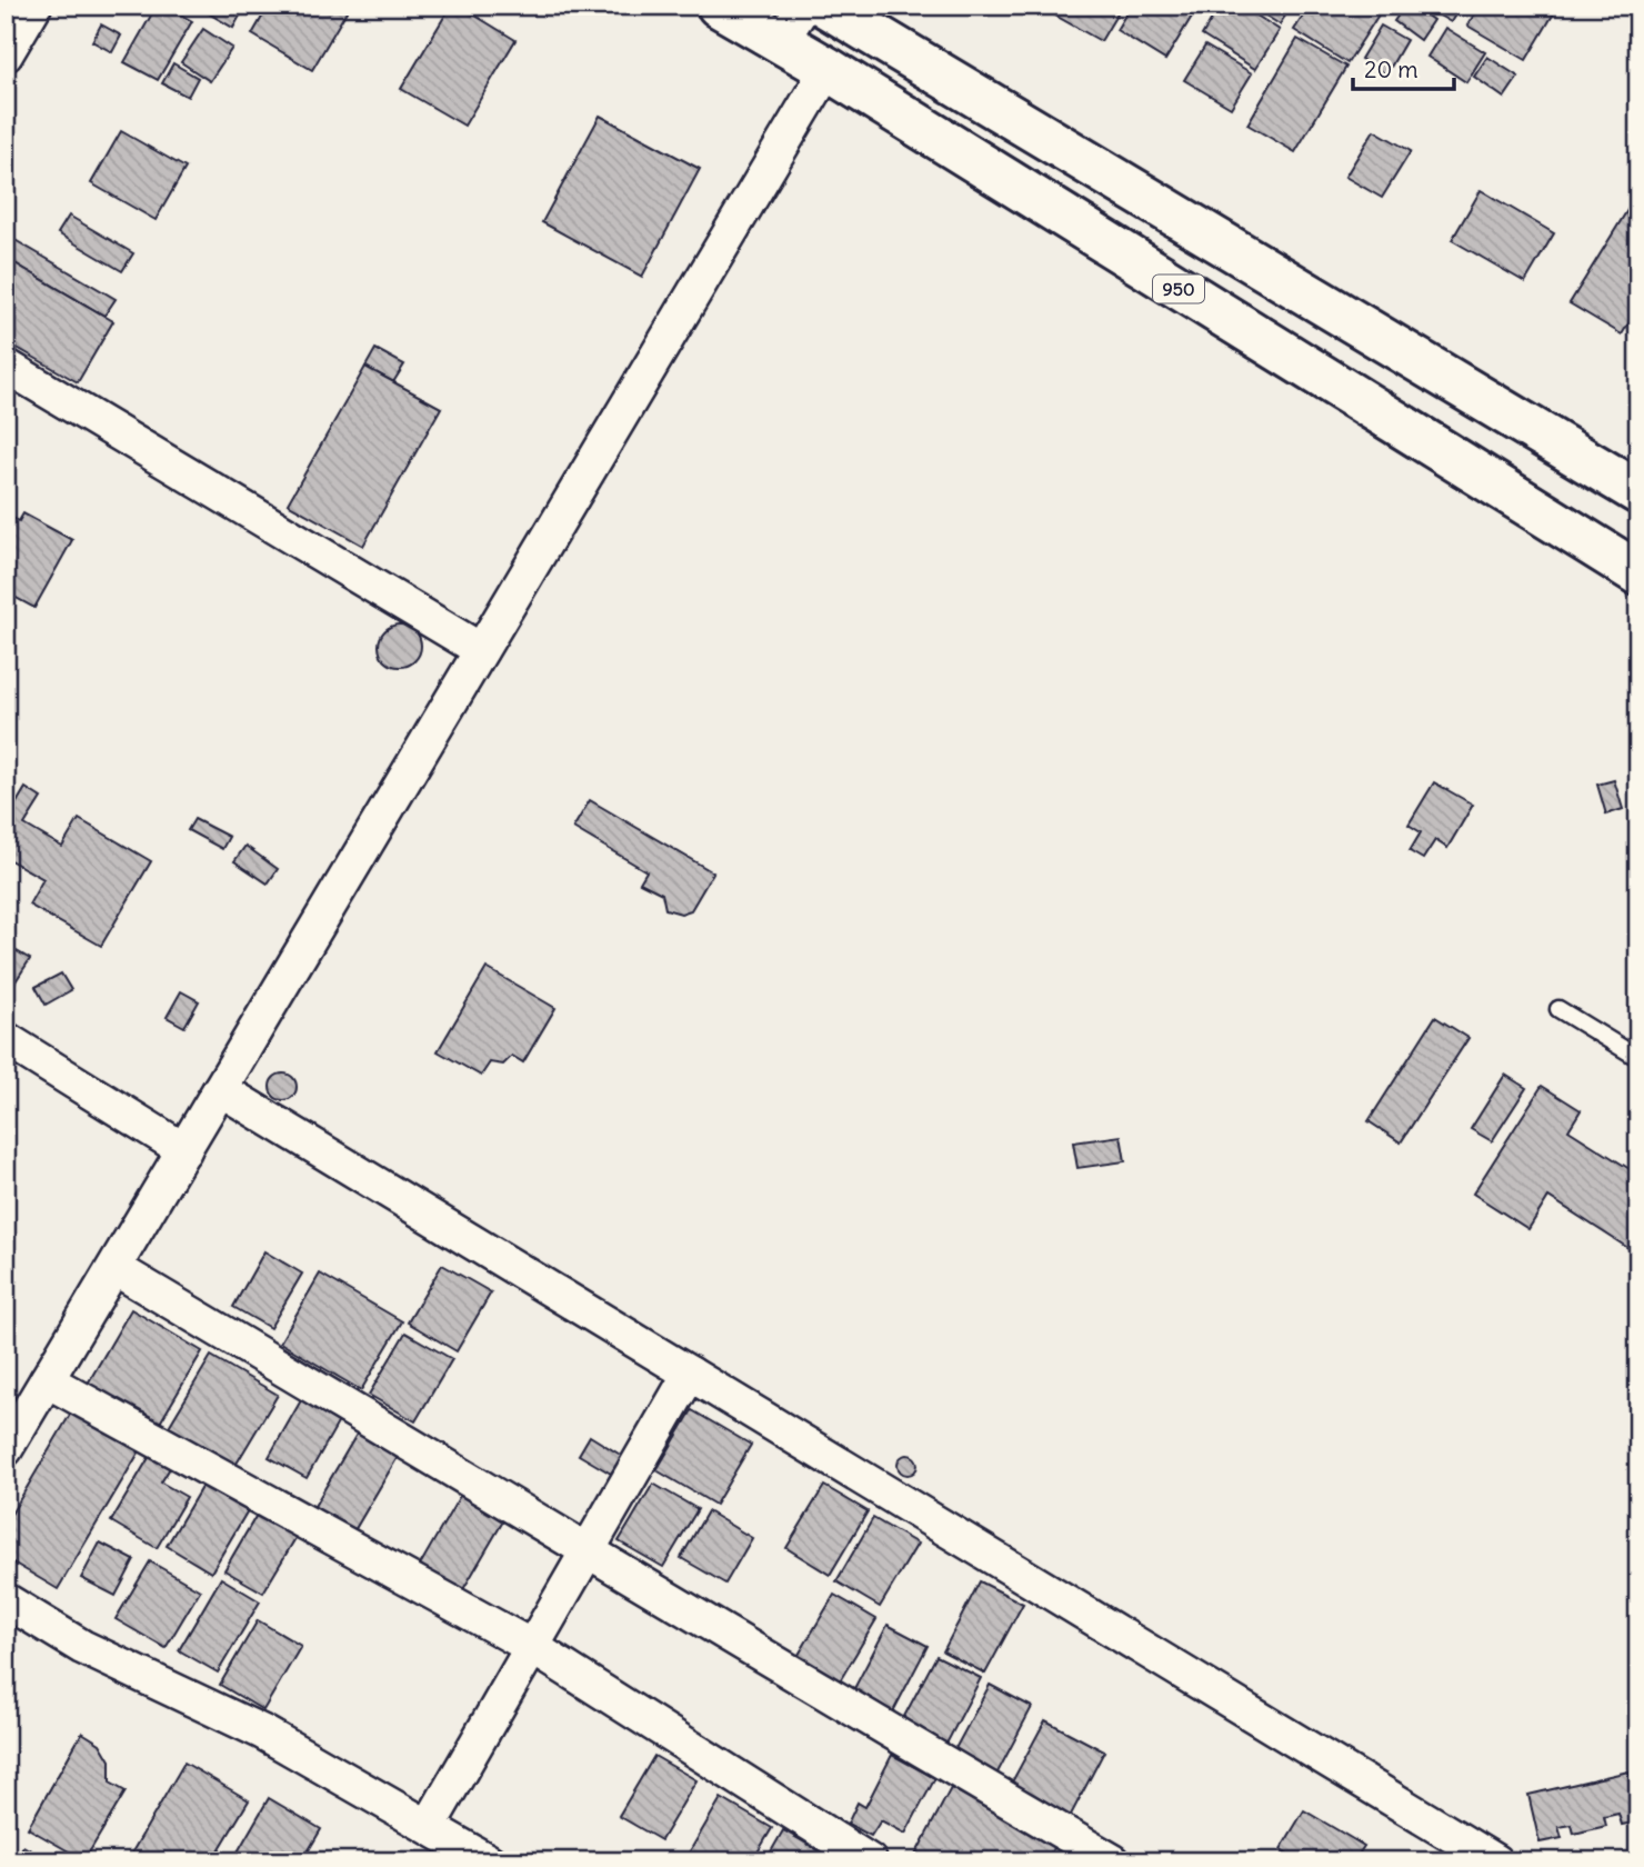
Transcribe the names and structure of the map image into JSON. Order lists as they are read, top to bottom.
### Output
{
  "streets": {
    "main road": ["950"]
  },
  "scale_bar": "20 m"
}
